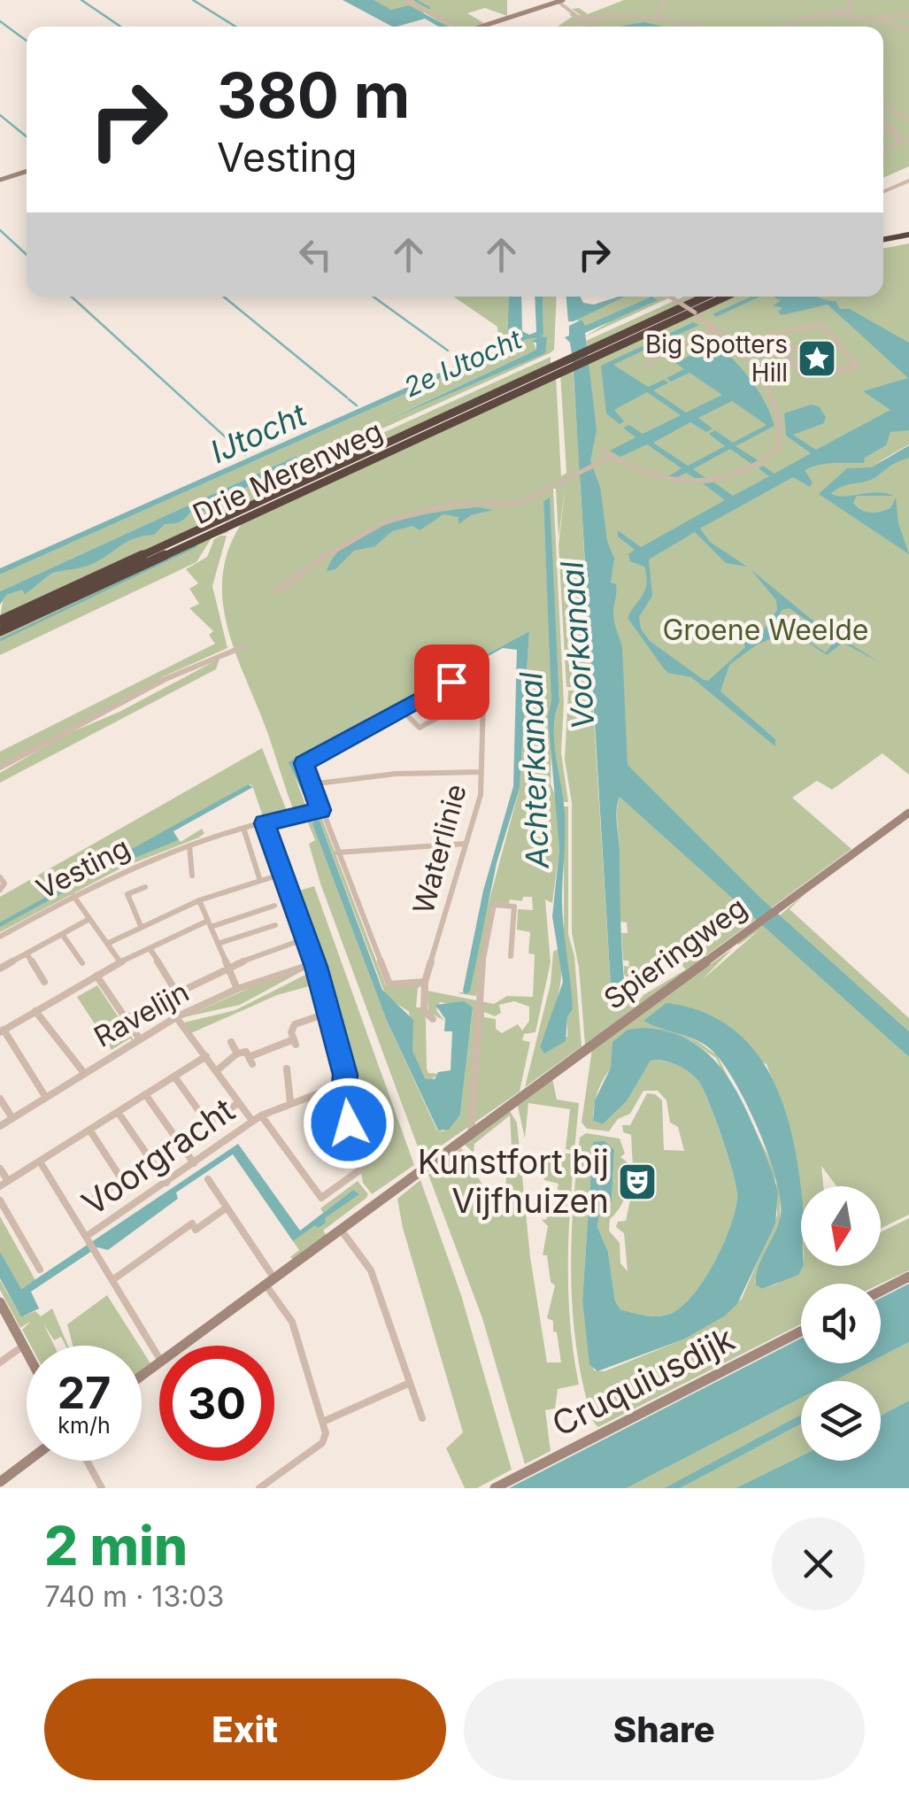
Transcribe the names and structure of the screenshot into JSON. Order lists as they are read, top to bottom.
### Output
{
  "streets": {
    "highway": ["Drie Merenweg"],
    "street": [
      "Waterlinie",
      "Vesting",
      "Spieringweg",
      "Ravelijn",
      "Voorgracht",
      "Cruquiusdijk"
    ]
  },
  "water": [
    "2e IJtocht",
    "IJtocht",
    "Voorkanaal",
    "Achterkanaal"
  ],
  "parks": ["Groene Weelde"],
  "places": {
    "place": ["Big Spotters Hill"],
    "theatre": ["Kunstfort bij Vijfhuizen"]
  },
  "north": "bottom",
  "page": {
    "turn": ["380 m", "Vesting"],
    "speed": "27 km/h",
    "limit": "30",
    "heading": ["2 min", "740 m · 13:03"],
    "buttons": ["Exit", "Share"]
  }
}
